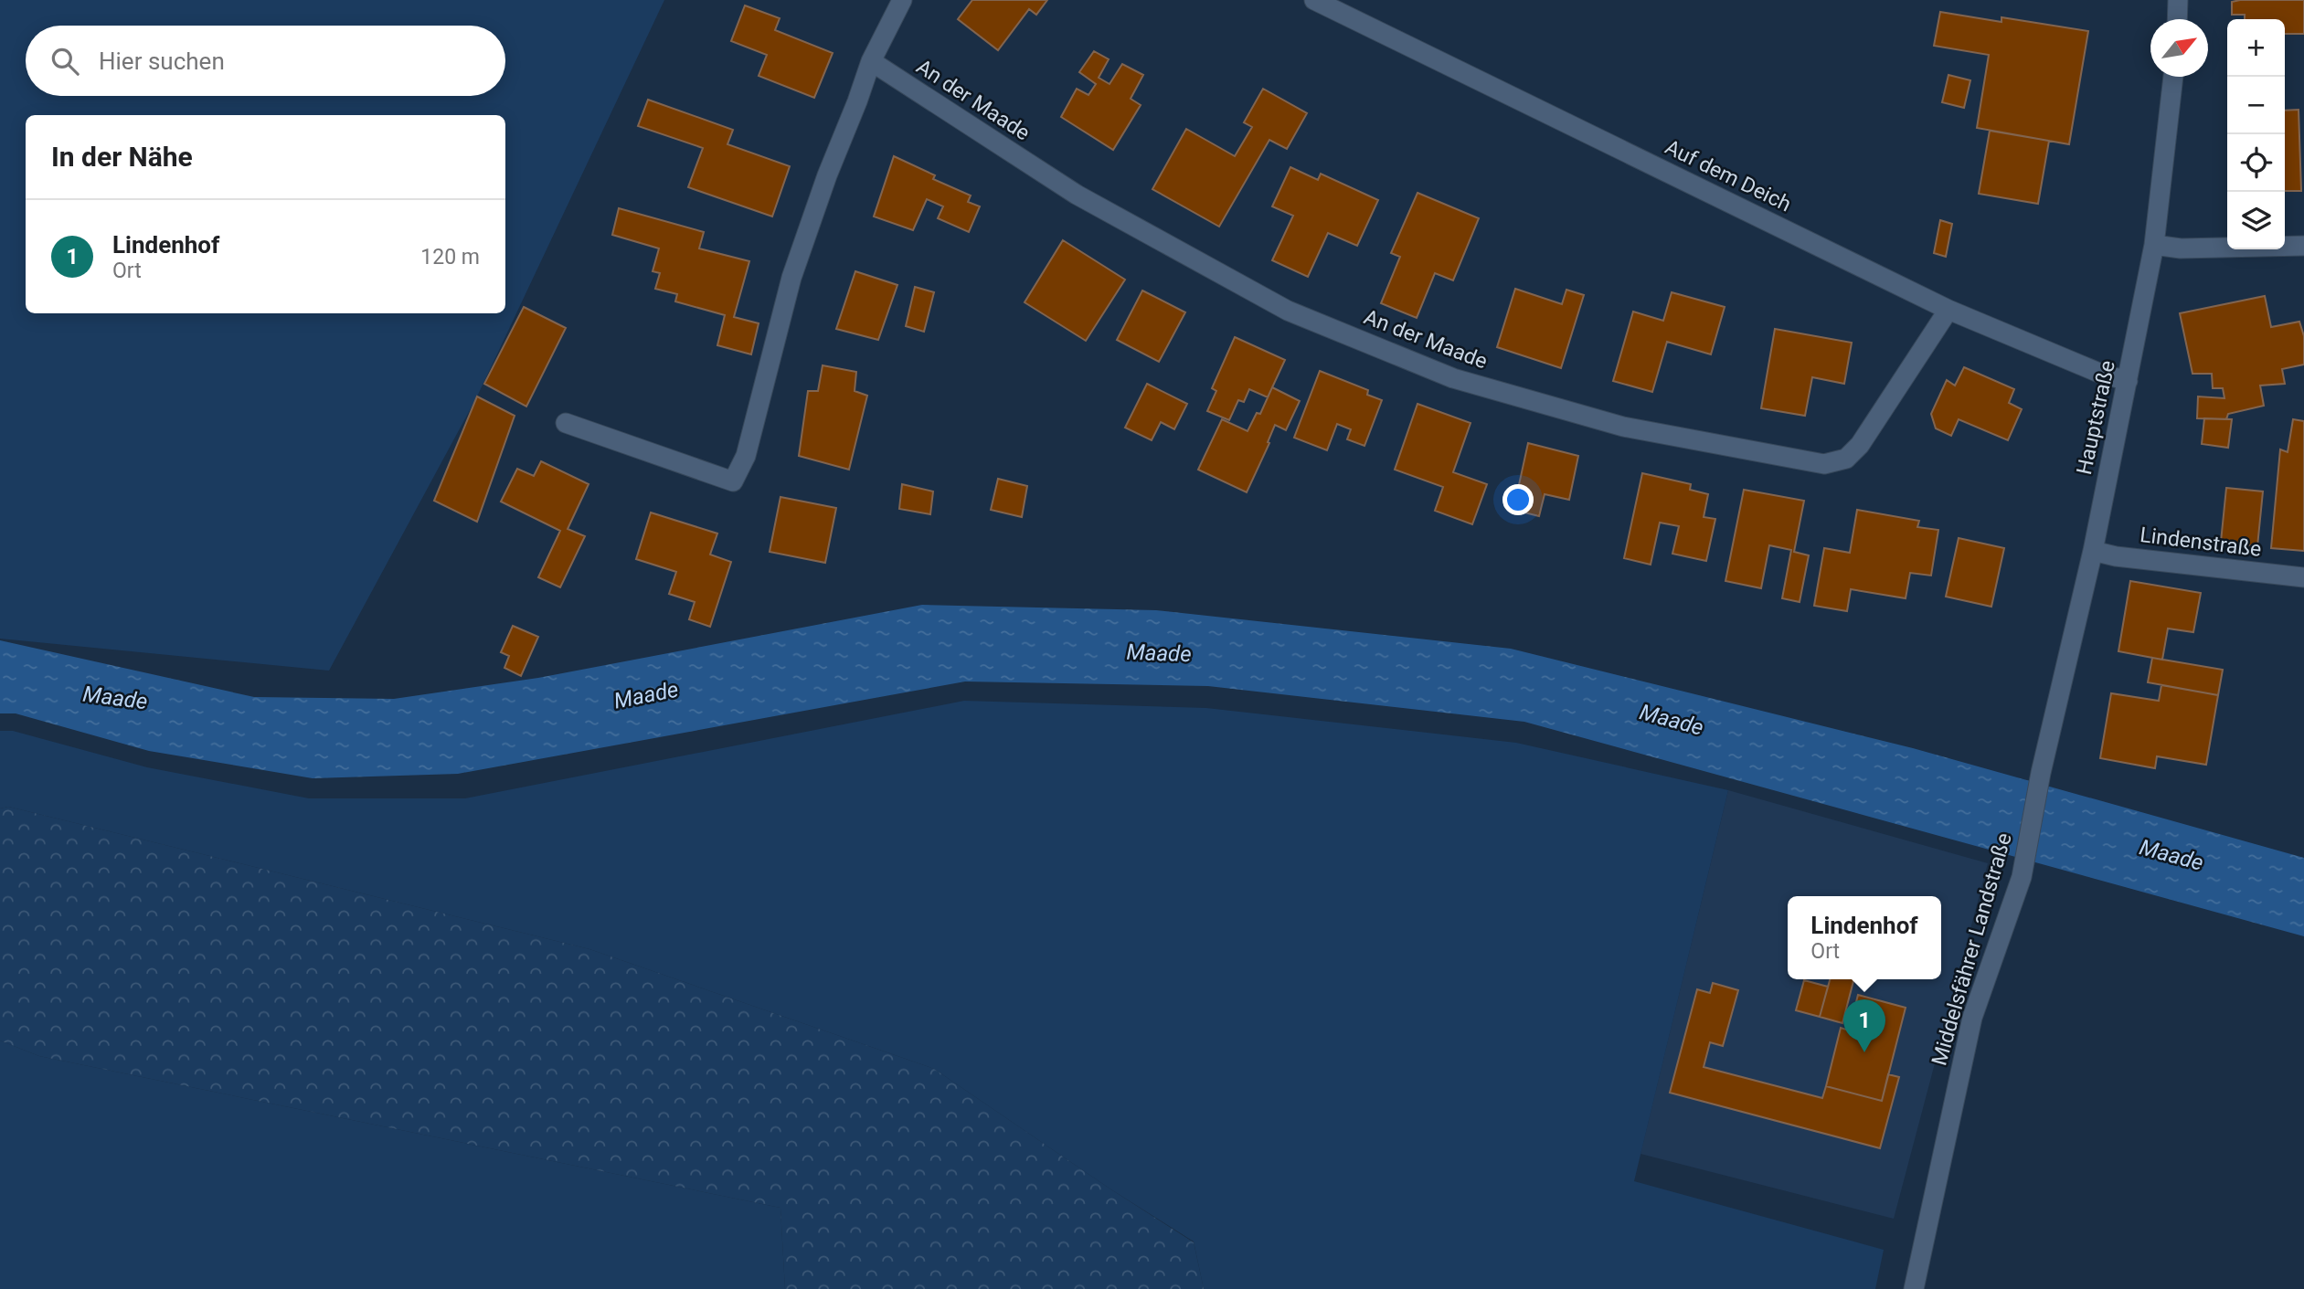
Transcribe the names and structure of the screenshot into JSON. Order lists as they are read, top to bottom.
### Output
{
  "streets": {
    "street": [
      "An der Maade",
      "Auf dem Deich",
      "Hauptstraße",
      "Lindenstraße",
      "Middelsfährer Landstraße"
    ]
  },
  "crossings": [
    ["An der Maade", "Auf dem Deich"],
    ["Auf dem Deich", "Hauptstraße"],
    ["Hauptstraße", "Lindenstraße"],
    ["Hauptstraße", "Middelsfährer Landstraße"]
  ],
  "water": ["Maade"],
  "north": "top right",
  "page": {
    "map_buttons": ["+", "−"],
    "search": "Hier suchen",
    "heading": "In der Nähe",
    "list": [
      {
        "mark": "1",
        "name": "Lindenhof",
        "note": "Ort",
        "value": "120 m"
      }
    ],
    "popup": ["Lindenhof", "Ort"],
    "pins": "1"
  }
}
